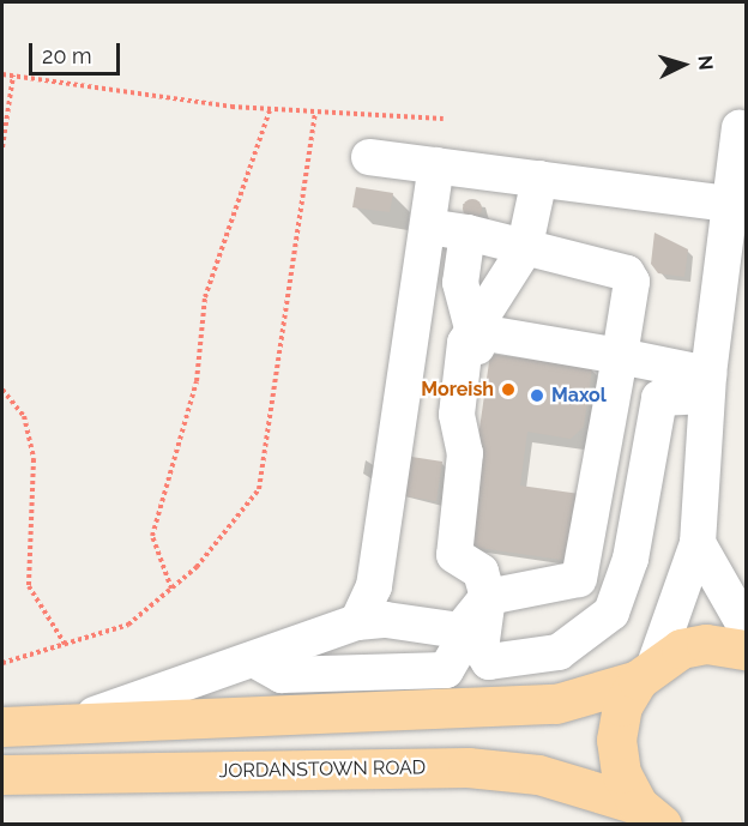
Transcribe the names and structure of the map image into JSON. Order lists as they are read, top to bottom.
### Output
{
  "streets": {
    "main road": ["JORDANSTOWN ROAD"]
  },
  "places": ["Moreish", "Maxol"],
  "scale_bar": "20 m",
  "north": "right"
}
